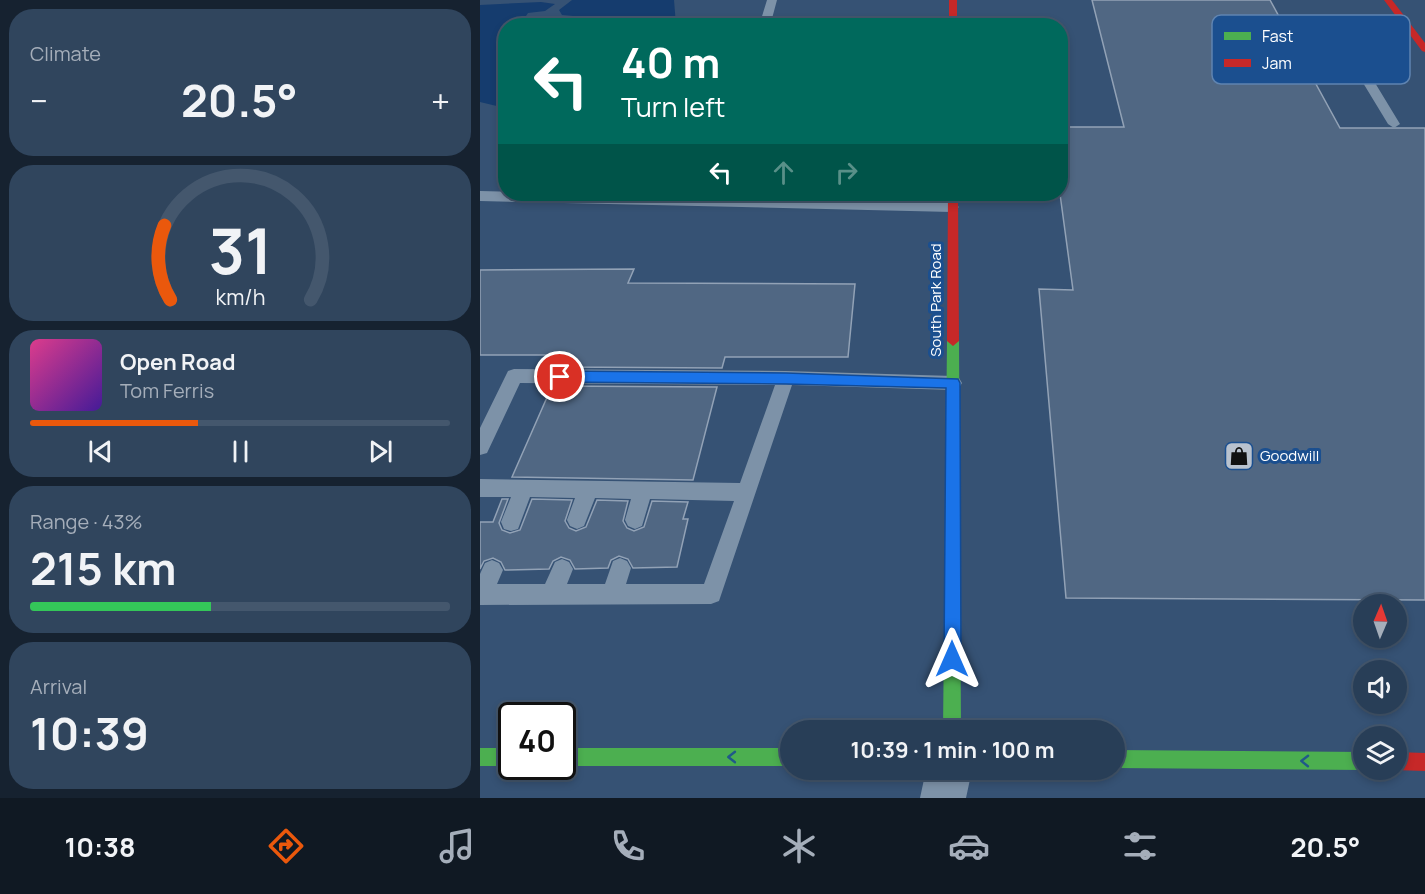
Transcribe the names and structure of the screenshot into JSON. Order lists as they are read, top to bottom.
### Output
{
  "streets": {
    "street": ["South Park Road"]
  },
  "places": {
    "shop": ["Goodwill"]
  },
  "legend": ["Fast", "Jam"],
  "north": "top",
  "page": {
    "tile": [
      "Climate",
      ["Range · 43%", "215 km"],
      ["Arrival", "10:39"]
    ],
    "turn": ["40 m", "Turn left"],
    "heat": ["−", "20.5°", "+"],
    "song": ["Open Road", "Tom Ferris"],
    "limit": "40",
    "trip": "10:39 · 1 min · 100 m",
    "tabs": ["10:38", "20.5°"],
    "gauge": ["31", "km/h"]
  }
}
